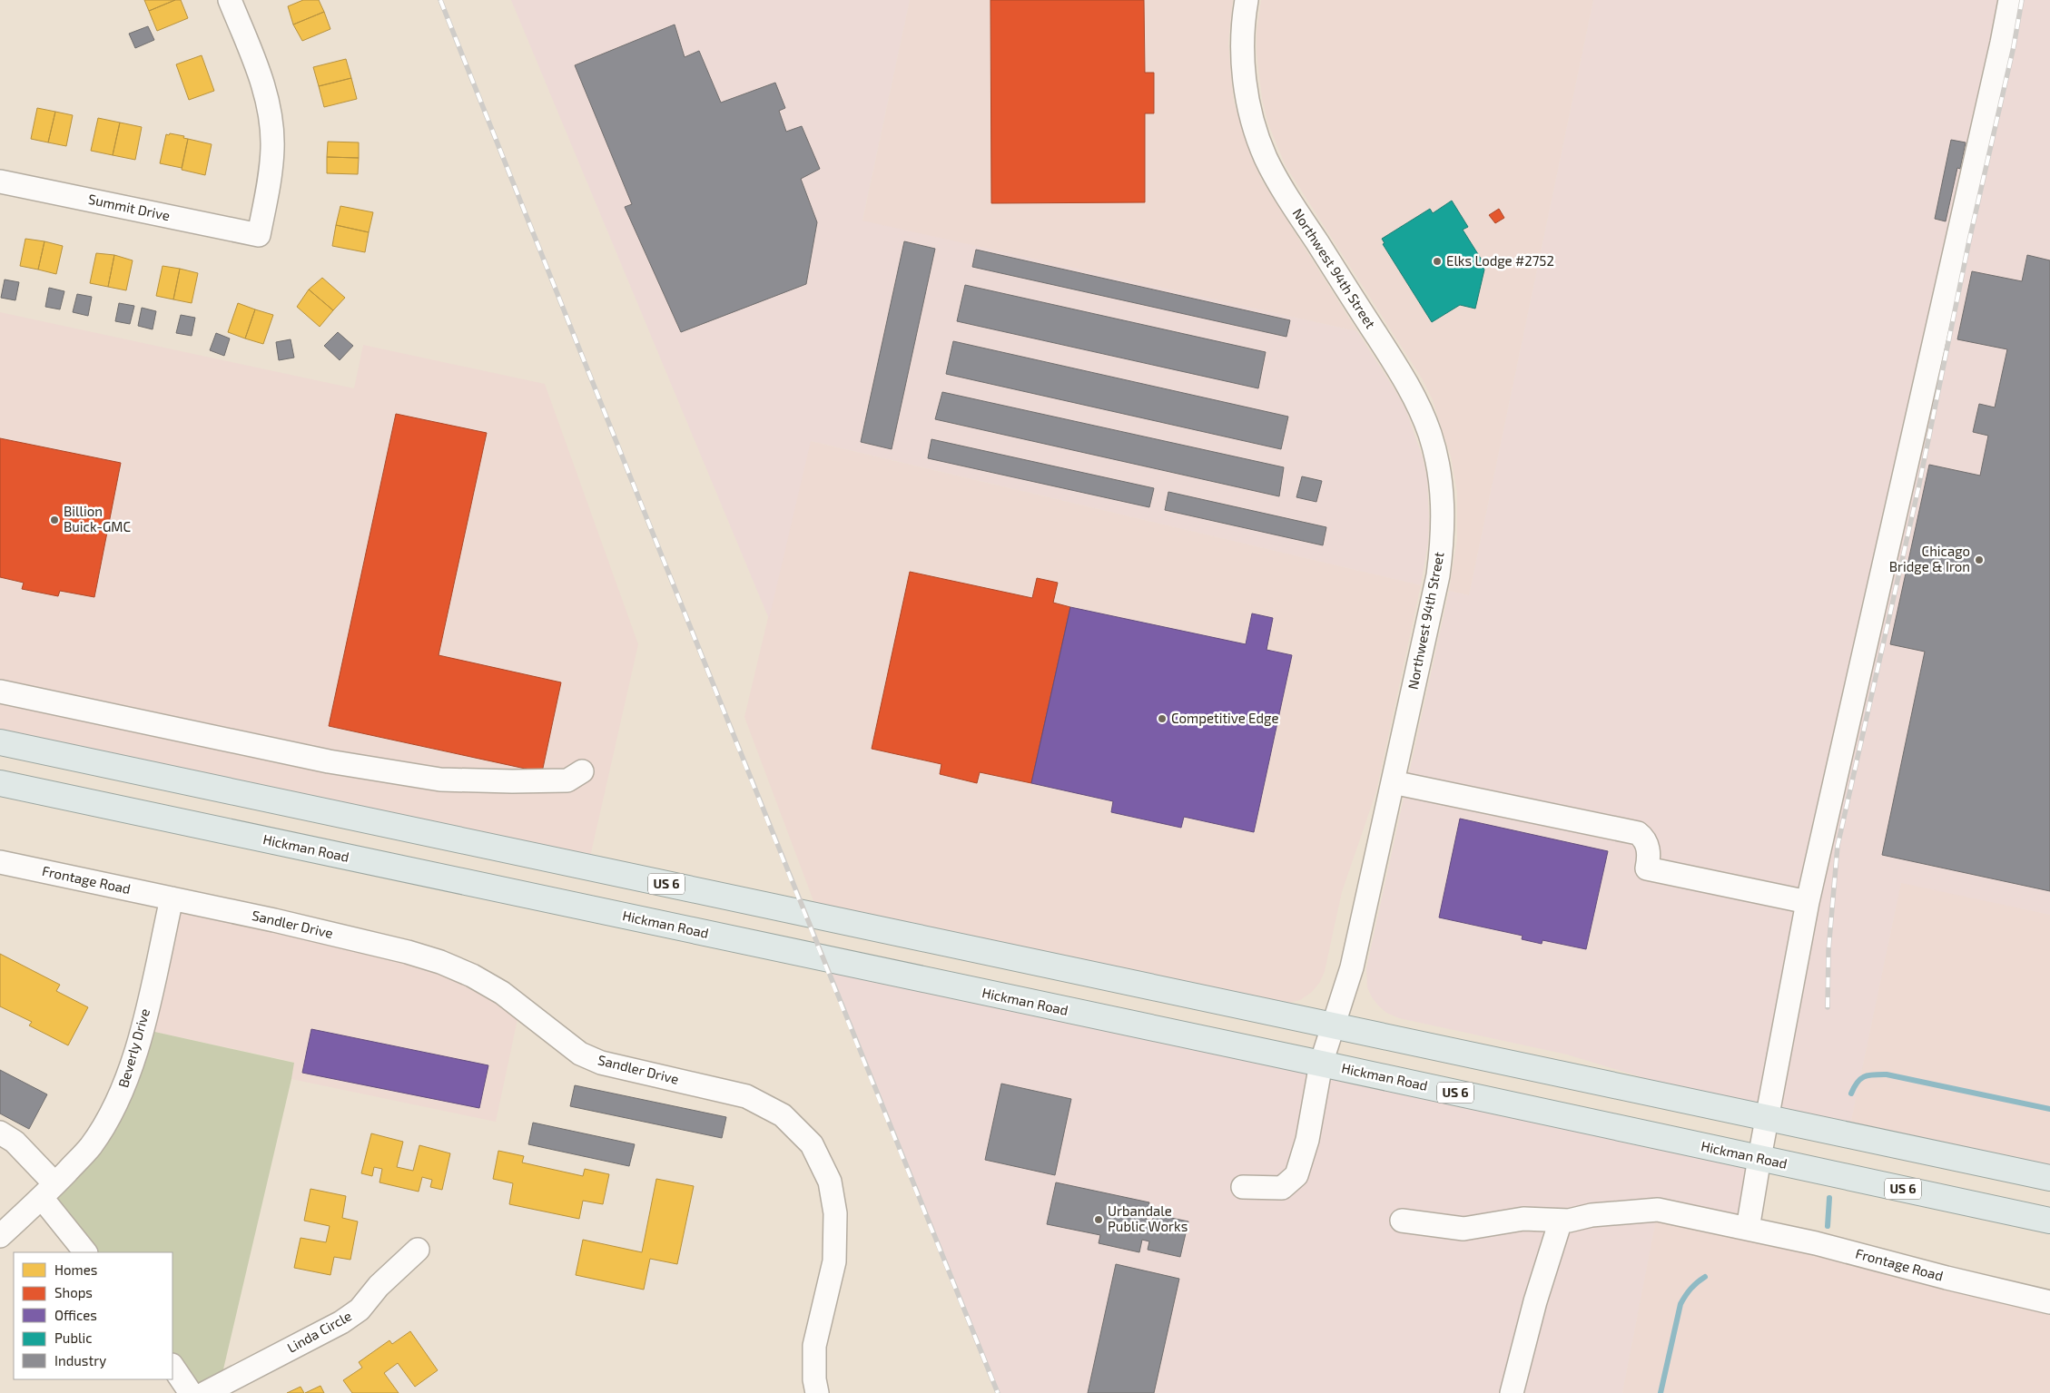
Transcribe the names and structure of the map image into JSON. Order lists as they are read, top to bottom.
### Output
{
  "streets": {
    "main road": ["Hickman Road", "US 6"],
    "street": [
      "Summit Drive",
      "Northwest 94th Street",
      "Frontage Road",
      "Sandler Drive",
      "Beverly Drive",
      "Linda Circle"
    ]
  },
  "crossings": [
    ["Northwest 94th Street", "Hickman Road"],
    ["Northwest 94th Street", "US 6"],
    ["Frontage Road", "Sandler Drive"],
    ["Frontage Road", "Beverly Drive"],
    ["Sandler Drive", "Beverly Drive"]
  ],
  "places": [
    "Elks Lodge #2752",
    "Billion Buick-GMC",
    "Chicago Bridge & Iron",
    "Competitive Edge",
    "Urbandale Public Works"
  ],
  "legend": [
    "Homes",
    "Shops",
    "Offices",
    "Public",
    "Industry"
  ]
}
